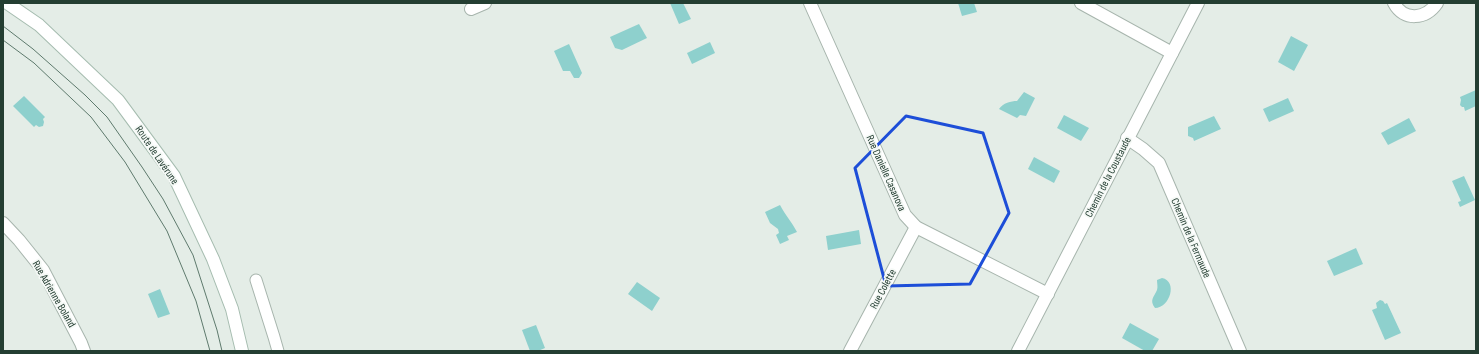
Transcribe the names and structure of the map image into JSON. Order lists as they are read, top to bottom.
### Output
{
  "streets": {
    "street": [
      "Route de Lavérune",
      "Rue Danielle Casanova",
      "Chemin de la Coustaude",
      "Chemin de la Fermaude",
      "Rue Colette",
      "Rue Adrienne Boland"
    ]
  },
  "crossings": [
    ["Rue Danielle Casanova", "Chemin de la Coustaude"],
    ["Rue Danielle Casanova", "Rue Colette"],
    ["Chemin de la Coustaude", "Chemin de la Fermaude"]
  ]
}
